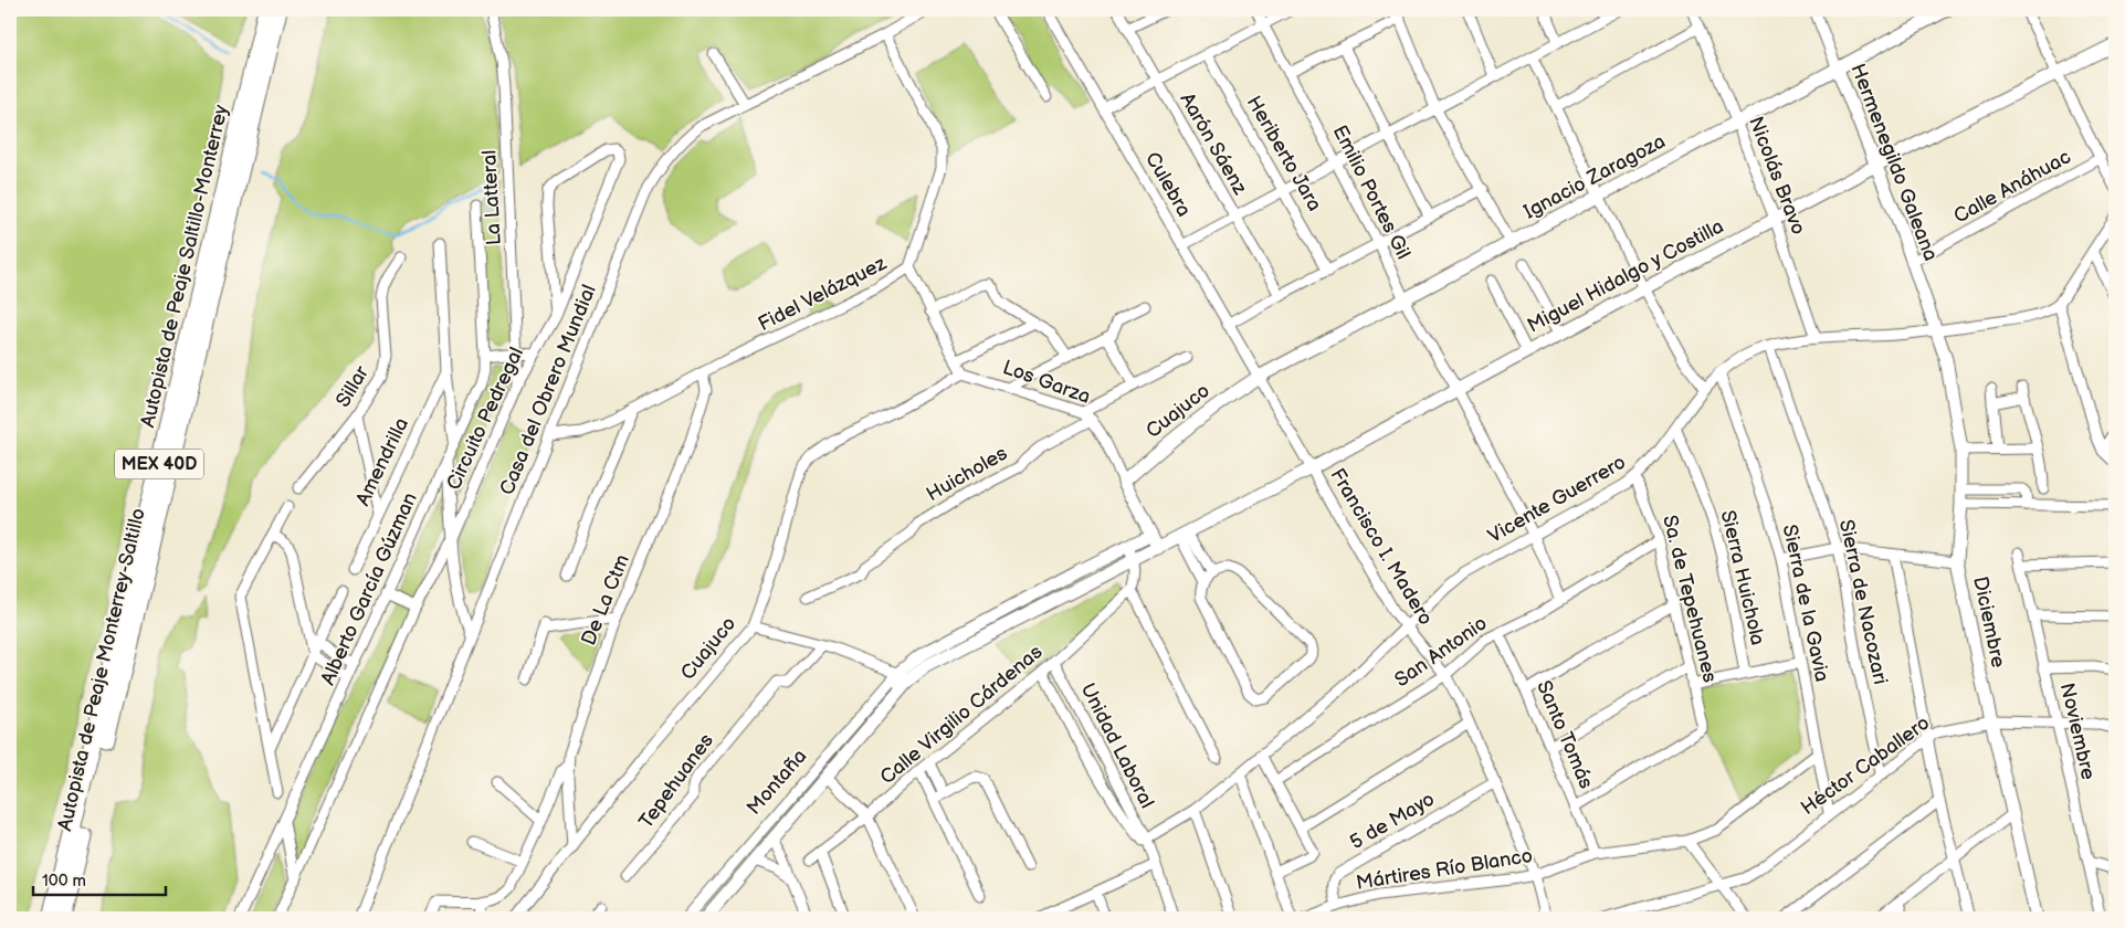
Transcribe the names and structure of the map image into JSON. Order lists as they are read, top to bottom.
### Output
{
  "streets": {
    "highway": ["Autopista de Peaje Saltillo-Monterrey", "MEX 40D", "Autopista de Peaje Monterrey-Saltillo"],
    "main road": [
      "Hermenegildo Galeana",
      "Ignacio Zaragoza",
      "Miguel Hidalgo y Costilla",
      "Los Garza",
      "Cuajuco",
      "Diciembre",
      "Montaña"
    ],
    "street": [
      "Aarón Sáenz",
      "Heriberto Jara",
      "Nicolás Bravo",
      "Culebra",
      "Calle Anáhuac",
      "Emilio Portes Gil",
      "La Latteral",
      "Fidel Velázquez",
      "Sillar",
      "Casa del Obrero Mundial",
      "Circuito Pedregal",
      "Amendrilla",
      "Huicholes",
      "Vicente Guerrero",
      "Francisco I. Madero",
      "Sierra Huichola",
      "Alberto García Gúzman",
      "Sa. de Tepehuanes",
      "De La Ctm",
      "Sierra de Nacozari",
      "Sierra de la Gavia",
      "San Antonio",
      "Calle Virgilio Cárdenas",
      "Noviembre",
      "Santo Tomás",
      "Unidad Laboral",
      "Héctor Caballero",
      "Tepehuanes",
      "5 de Mayo",
      "Mártires Río Blanco"
    ]
  },
  "crossings": [
    ["Hermenegildo Galeana", "Ignacio Zaragoza"],
    ["Hermenegildo Galeana", "Calle Anáhuac"],
    ["Hermenegildo Galeana", "Miguel Hidalgo y Costilla"],
    ["Hermenegildo Galeana", "Vicente Guerrero"],
    ["Hermenegildo Galeana", "Diciembre"],
    ["Nicolás Bravo", "Ignacio Zaragoza"],
    ["Nicolás Bravo", "Miguel Hidalgo y Costilla"],
    ["Nicolás Bravo", "Vicente Guerrero"],
    ["Ignacio Zaragoza", "Culebra"],
    ["Ignacio Zaragoza", "Emilio Portes Gil"],
    ["Ignacio Zaragoza", "Cuajuco"],
    ["Ignacio Zaragoza", "Francisco I. Madero"],
    ["Culebra", "Cuajuco"],
    ["Culebra", "Francisco I. Madero"],
    ["Emilio Portes Gil", "Miguel Hidalgo y Costilla"],
    ["Emilio Portes Gil", "Vicente Guerrero"],
    ["Emilio Portes Gil", "San Antonio"],
    ["La Latteral", "Circuito Pedregal"],
    ["Miguel Hidalgo y Costilla", "Los Garza"],
    ["Miguel Hidalgo y Costilla", "Francisco I. Madero"],
    ["Miguel Hidalgo y Costilla", "Montaña"],
    ["Fidel Velázquez", "Casa del Obrero Mundial"],
    ["Fidel Velázquez", "De La Ctm"],
    ["Los Garza", "Cuajuco"],
    ["Los Garza", "Huicholes"],
    ["Los Garza", "Montaña"],
    ["Cuajuco", "Francisco I. Madero"],
    ["Cuajuco", "De La Ctm"],
    ["Vicente Guerrero", "Francisco I. Madero"],
    ["Vicente Guerrero", "Sierra Huichola"],
    ["Vicente Guerrero", "Sa. de Tepehuanes"],
    ["Vicente Guerrero", "Sierra de Nacozari"],
    ["Vicente Guerrero", "Sierra de la Gavia"],
    ["Vicente Guerrero", "Diciembre"],
    ["Vicente Guerrero", "Unidad Laboral"],
    ["Francisco I. Madero", "San Antonio"],
    ["Francisco I. Madero", "5 de Mayo"],
    ["Francisco I. Madero", "Mártires Río Blanco"],
    ["Sa. de Tepehuanes", "San Antonio"],
    ["Sa. de Tepehuanes", "Santo Tomás"],
    ["Sierra de Nacozari", "Héctor Caballero"],
    ["Sierra de la Gavia", "Héctor Caballero"],
    ["Sierra de la Gavia", "Mártires Río Blanco"],
    ["Diciembre", "Héctor Caballero"],
    ["San Antonio", "Santo Tomás"],
    ["Calle Virgilio Cárdenas", "Unidad Laboral"],
    ["Noviembre", "Héctor Caballero"],
    ["Santo Tomás", "Mártires Río Blanco"],
    ["5 de Mayo", "Mártires Río Blanco"]
  ],
  "scale_bar": "100 m"
}
